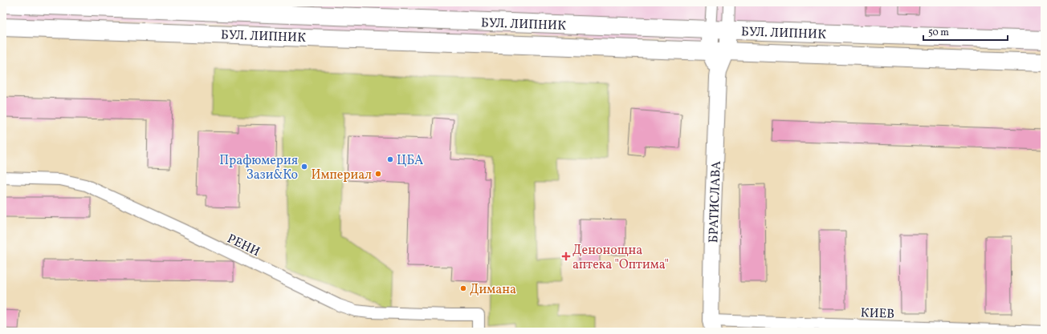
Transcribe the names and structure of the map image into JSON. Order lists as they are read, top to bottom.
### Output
{
  "streets": {
    "main road": ["БУЛ. ЛИПНИК"],
    "street": ["БРАТИСЛАВА", "РЕНИ", "КИЕВ"]
  },
  "crossings": [
    ["БРАТИСЛАВА", "КИЕВ"]
  ],
  "places": {
    "other": [
      "ЦБА",
      "Прафюмерия Зази&Ко",
      "Империал",
      "Димана"
    ],
    "health": ["Денонощна аптека \"Оптима\""]
  },
  "scale_bar": "50 m"
}
